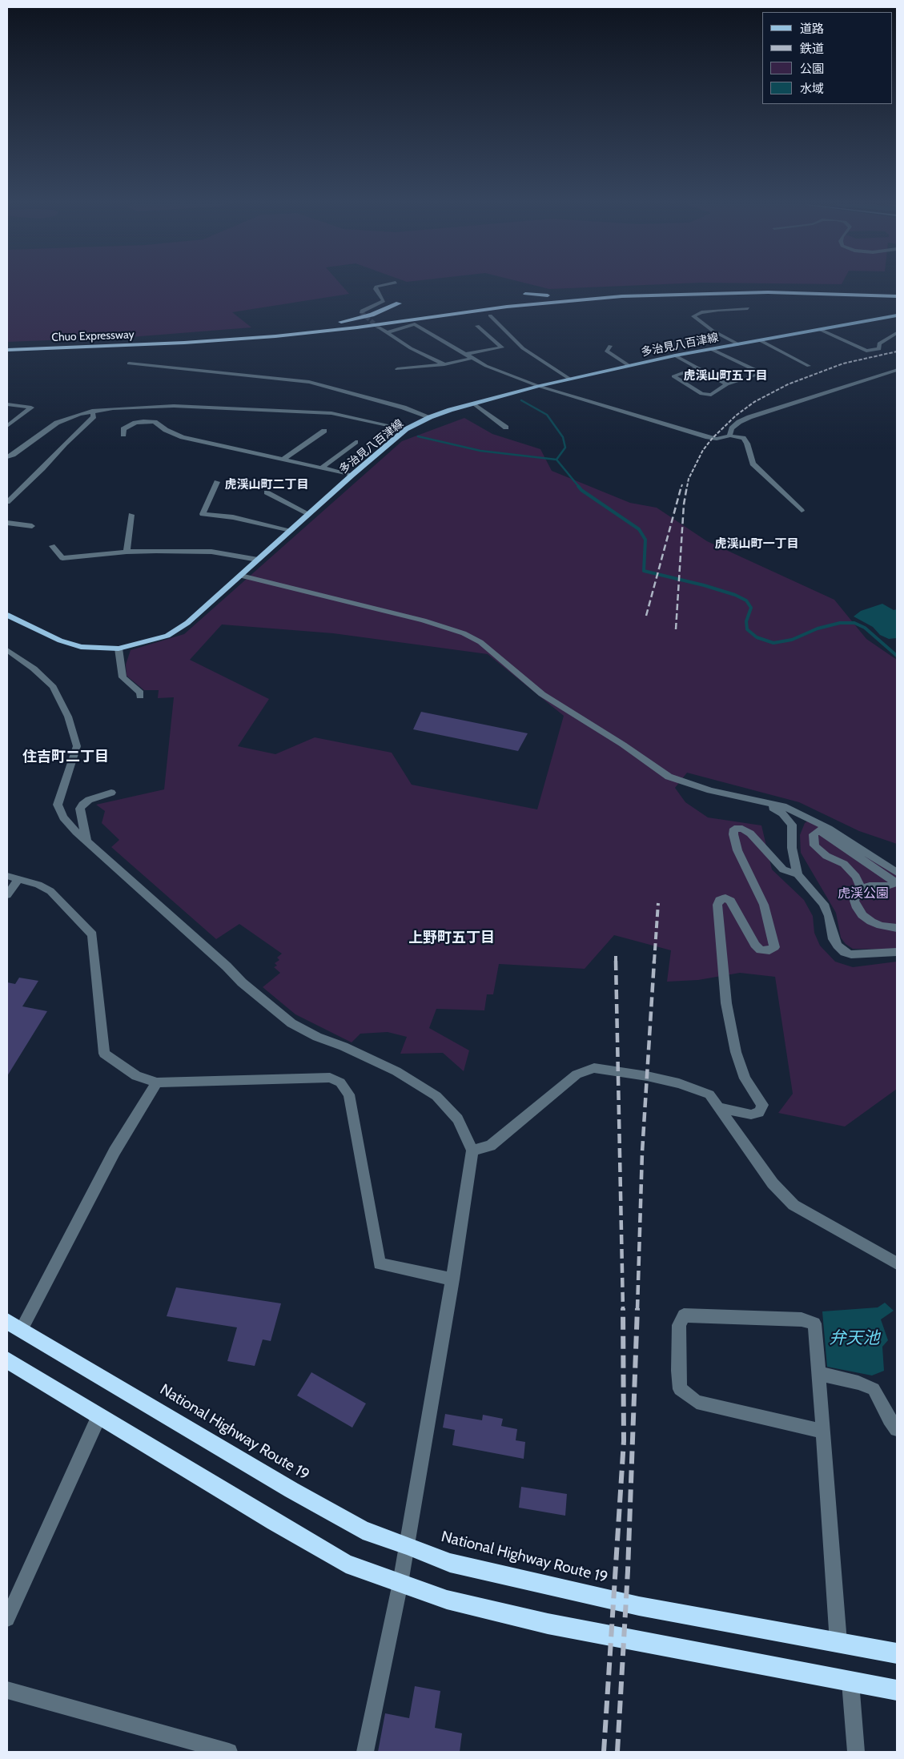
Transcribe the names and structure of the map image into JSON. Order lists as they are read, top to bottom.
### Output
{
  "streets": {
    "highway": ["Chuo Expressway", "National Highway Route 19"],
    "main road": ["多治見八百津線"]
  },
  "districts": [
    "虎渓山町五丁目",
    "虎渓山町二丁目",
    "虎渓山町一丁目",
    "住吉町二丁目",
    "上野町五丁目"
  ],
  "water": ["弁天池"],
  "parks": ["虎渓公園"],
  "legend": [
    "道路",
    "鉄道",
    "公園",
    "水域"
  ]
}
